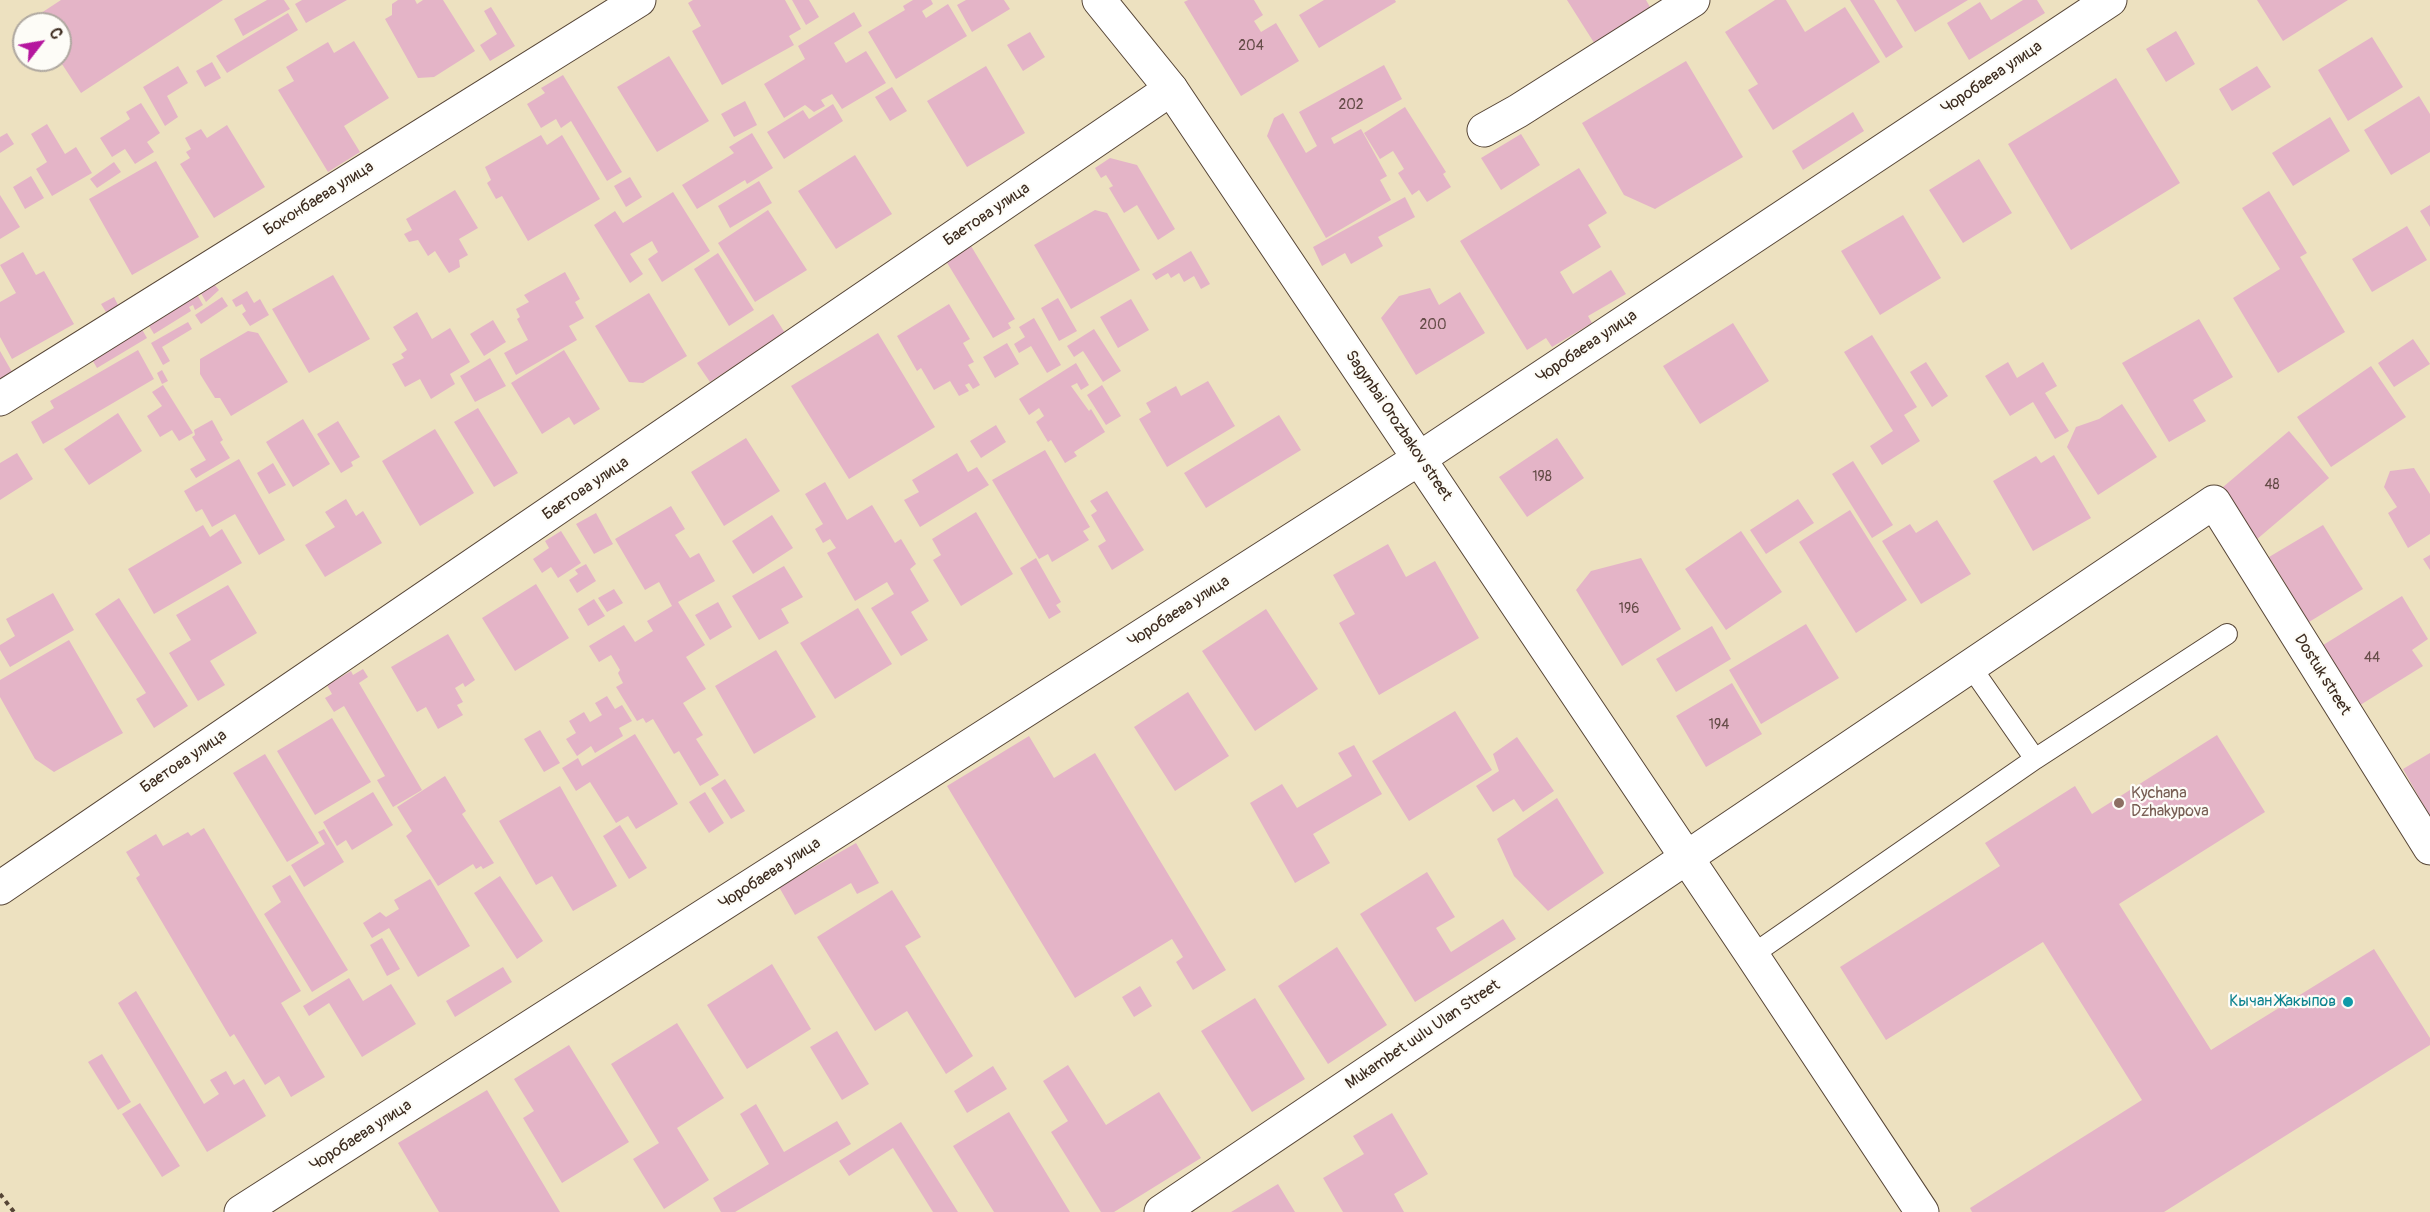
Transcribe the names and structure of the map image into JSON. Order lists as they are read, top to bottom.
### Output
{
  "streets": {
    "street": [
      "Чоробаева улица",
      "Боконбаева улица",
      "Баетова улица",
      "Sagynbai Orozbakov street",
      "Dostuk street",
      "Mukambet uulu Ulan Street"
    ]
  },
  "crossings": [
    ["Чоробаева улица", "Sagynbai Orozbakov street"],
    ["Баетова улица", "Sagynbai Orozbakov street"],
    ["Sagynbai Orozbakov street", "Mukambet uulu Ulan Street"],
    ["Dostuk street", "Mukambet uulu Ulan Street"]
  ],
  "places": ["Kychana Dzhakypova", "Кычан Жакыпов"],
  "house_numbers": [
    "204",
    "202",
    "200",
    "198",
    "48",
    "196",
    "44",
    "194"
  ],
  "north": "top right"
}
